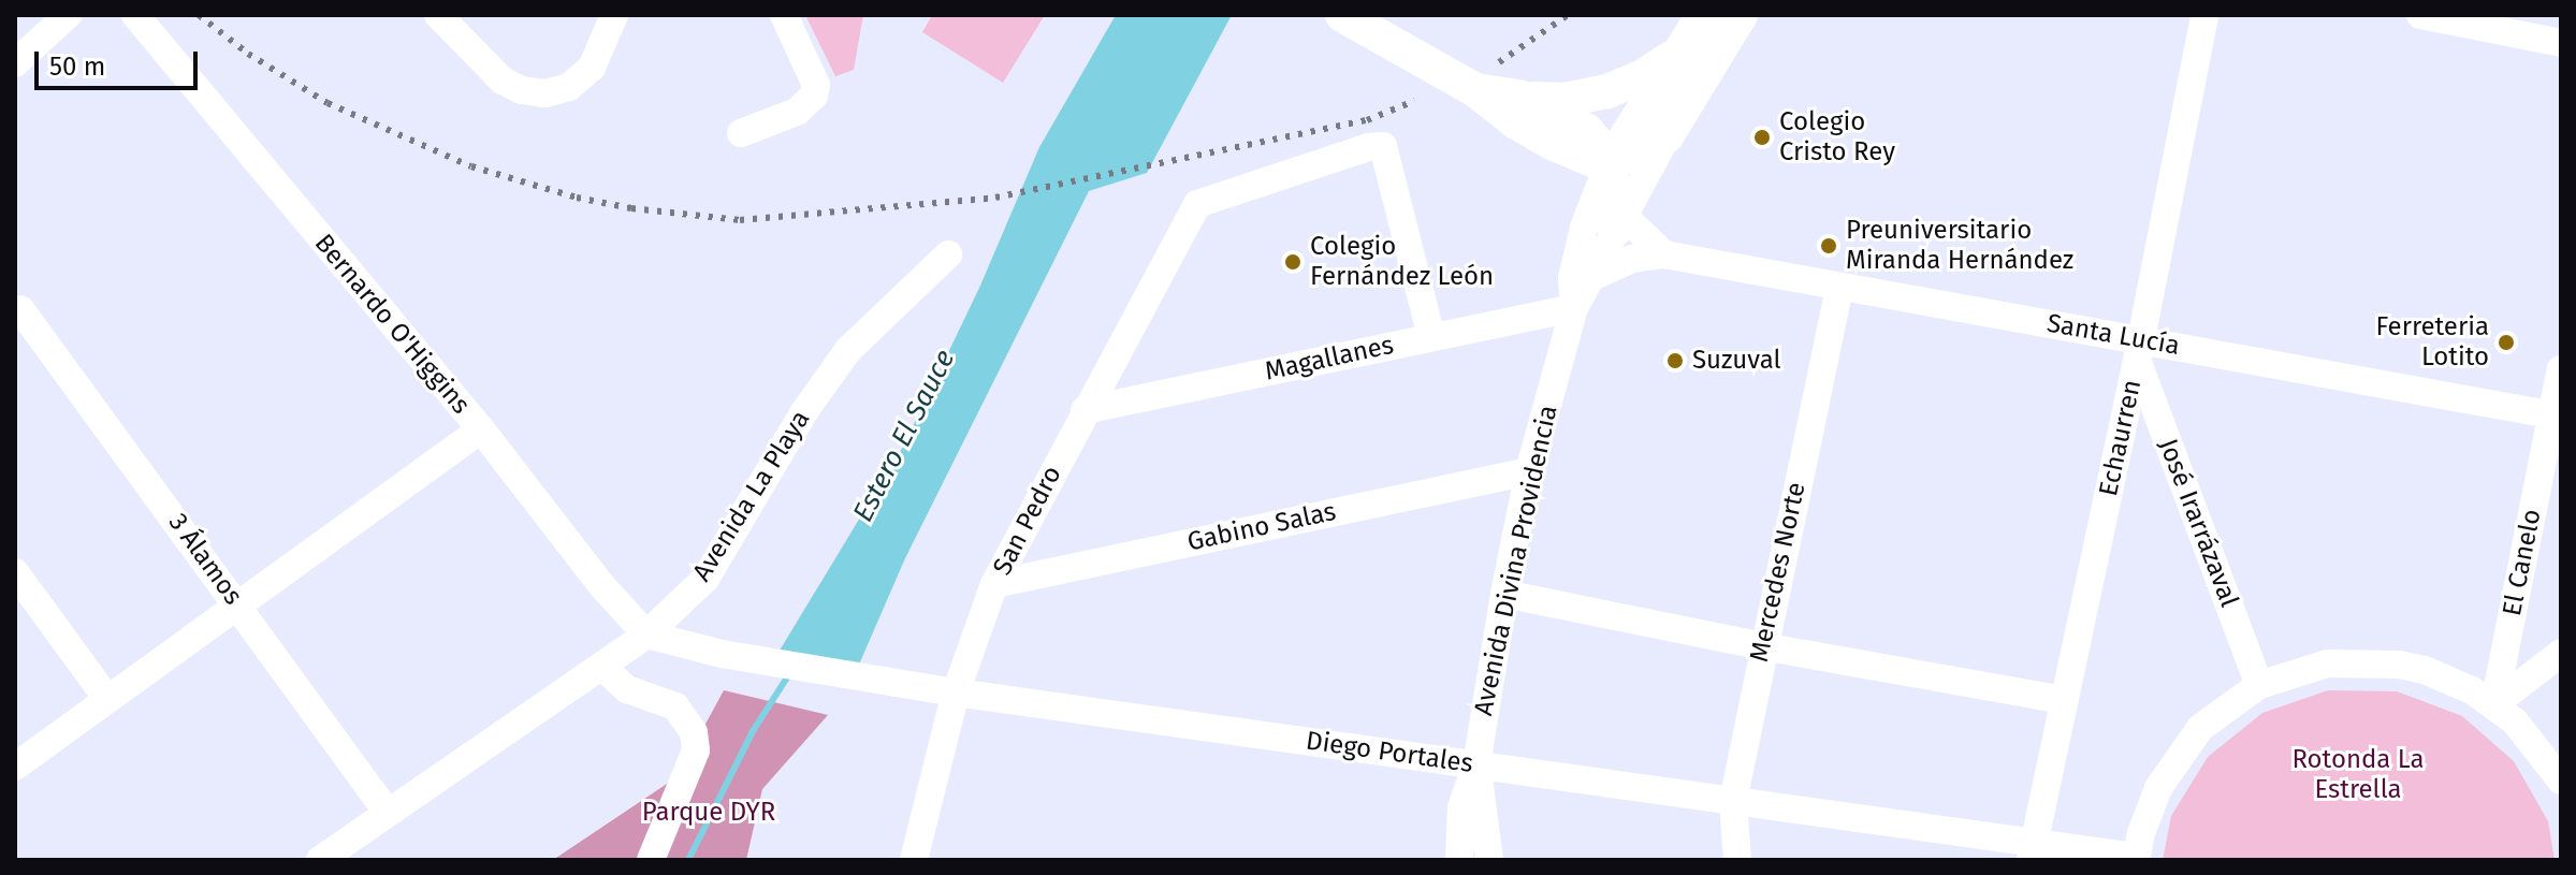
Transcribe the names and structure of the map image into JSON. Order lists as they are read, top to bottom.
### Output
{
  "streets": {
    "main road": ["Avenida Divina Providencia"],
    "street": [
      "Bernardo O'Higgins",
      "Santa Lucía",
      "Magallanes",
      "Echaurren",
      "Avenida La Playa",
      "San Pedro",
      "José Irarrázaval",
      "Gabino Salas",
      "3 Álamos",
      "El Canelo",
      "Mercedes Norte",
      "Diego Portales"
    ]
  },
  "crossings": [
    ["Bernardo O'Higgins", "Avenida La Playa"],
    ["Bernardo O'Higgins", "Diego Portales"],
    ["Santa Lucía", "Echaurren"],
    ["Santa Lucía", "José Irarrázaval"],
    ["Santa Lucía", "Avenida Divina Providencia"],
    ["Santa Lucía", "El Canelo"],
    ["Santa Lucía", "Mercedes Norte"],
    ["Magallanes", "San Pedro"],
    ["Magallanes", "Avenida Divina Providencia"],
    ["Echaurren", "José Irarrázaval"],
    ["Echaurren", "Diego Portales"],
    ["Avenida La Playa", "3 Álamos"],
    ["Avenida La Playa", "Diego Portales"],
    ["San Pedro", "Gabino Salas"],
    ["San Pedro", "Diego Portales"],
    ["Gabino Salas", "Avenida Divina Providencia"],
    ["Avenida Divina Providencia", "Diego Portales"],
    ["Mercedes Norte", "Diego Portales"]
  ],
  "water": ["Estero El Sauce"],
  "parks": ["Rotonda La Estrella", "Parque DYR"],
  "places": [
    "Colegio Cristo Rey",
    "Preuniversitario Miranda Hernández",
    "Colegio Fernández León",
    "Ferreteria Lotito",
    "Suzuval"
  ],
  "scale_bar": "50 m"
}
